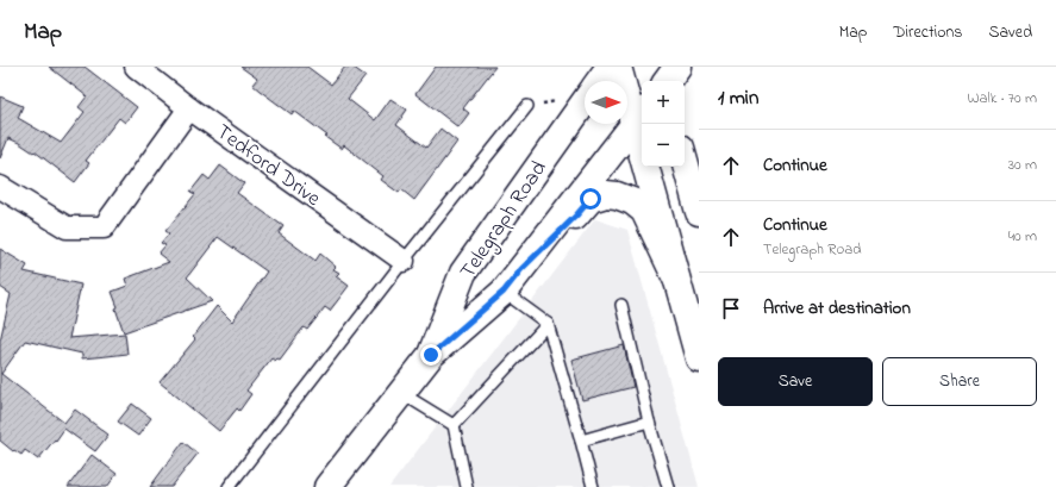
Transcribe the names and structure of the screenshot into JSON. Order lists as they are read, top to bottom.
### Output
{
  "streets": {
    "main road": ["Telegraph Road"],
    "street": ["Tedford Drive"]
  },
  "north": "right",
  "page": {
    "header": "Map",
    "nav": ["Map", "Directions", "Saved"],
    "heading": ["1 min", "Walk · 70 m"],
    "map_buttons": ["+", "−"],
    "list": [
      ["Continue", "30 m"],
      ["Continue", "Telegraph Road", "40 m"],
      "Arrive at destination"
    ],
    "buttons": ["Save", "Share"]
  }
}
